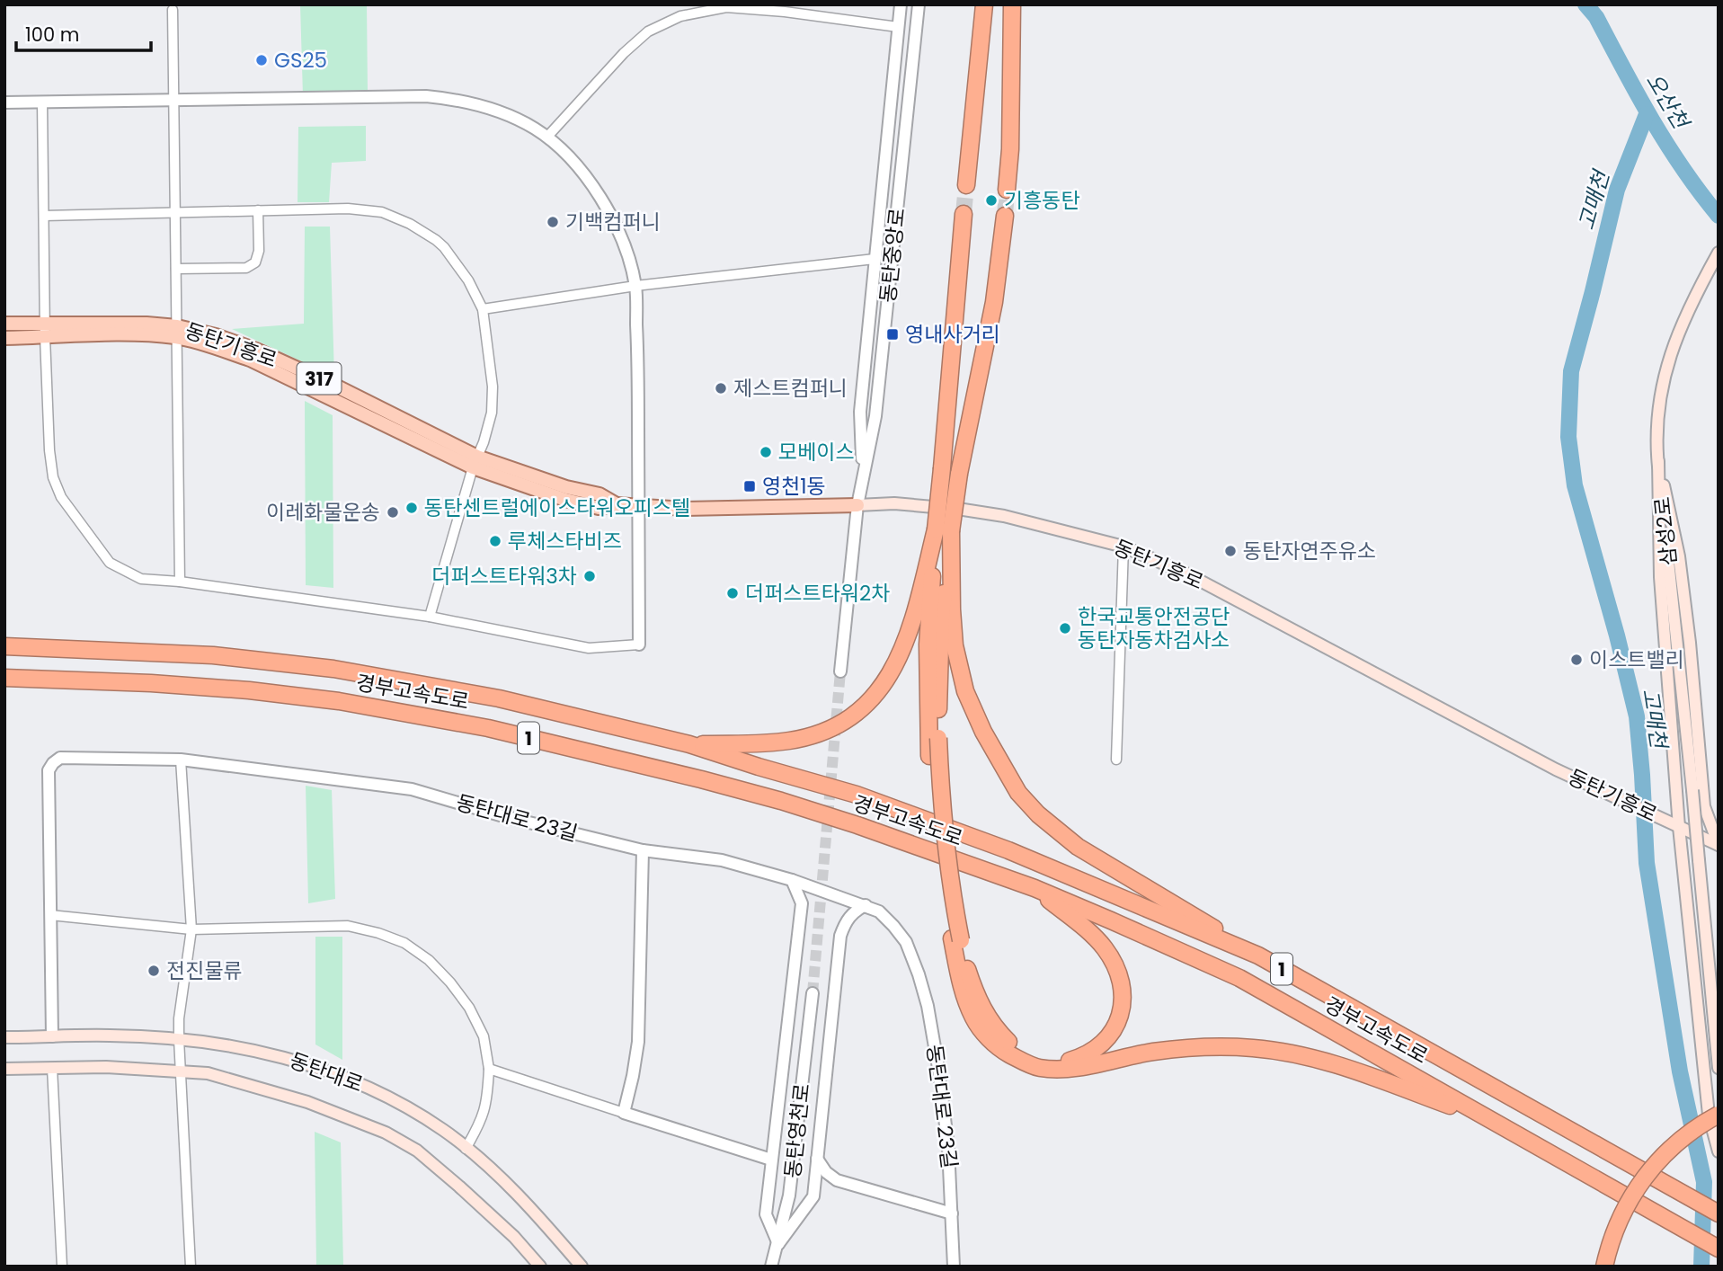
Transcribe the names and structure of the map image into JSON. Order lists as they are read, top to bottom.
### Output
{
  "streets": {
    "highway": ["경부고속도로", "1"],
    "main road": [
      "동탄기흥로",
      "317",
      "삼성2로",
      "동탄대로"
    ],
    "street": ["동탄중앙로", "동탄대로 23길", "동탄영천로"]
  },
  "crossings": [
    ["동탄중앙로", "동탄기흥로"],
    ["동탄대로 23길", "동탄대로"]
  ],
  "water": ["오산천", "고매천"],
  "places": {
    "other": [
      "GS25",
      "기흥동탄",
      "기백컴퍼니",
      "제스트컴퍼니",
      "모베이스",
      "동탄센트럴에이스타워오피스텔",
      "이레화물운송",
      "루체스타비즈",
      "동탄자연주유소",
      "더퍼스트타워3차",
      "더퍼스트타워2차",
      "한국교통안전공단 동탄자동차검사소",
      "이스트밸리",
      "전진물류"
    ],
    "transit": ["영내사거리", "영천1동"]
  },
  "scale_bar": "100 m"
}
